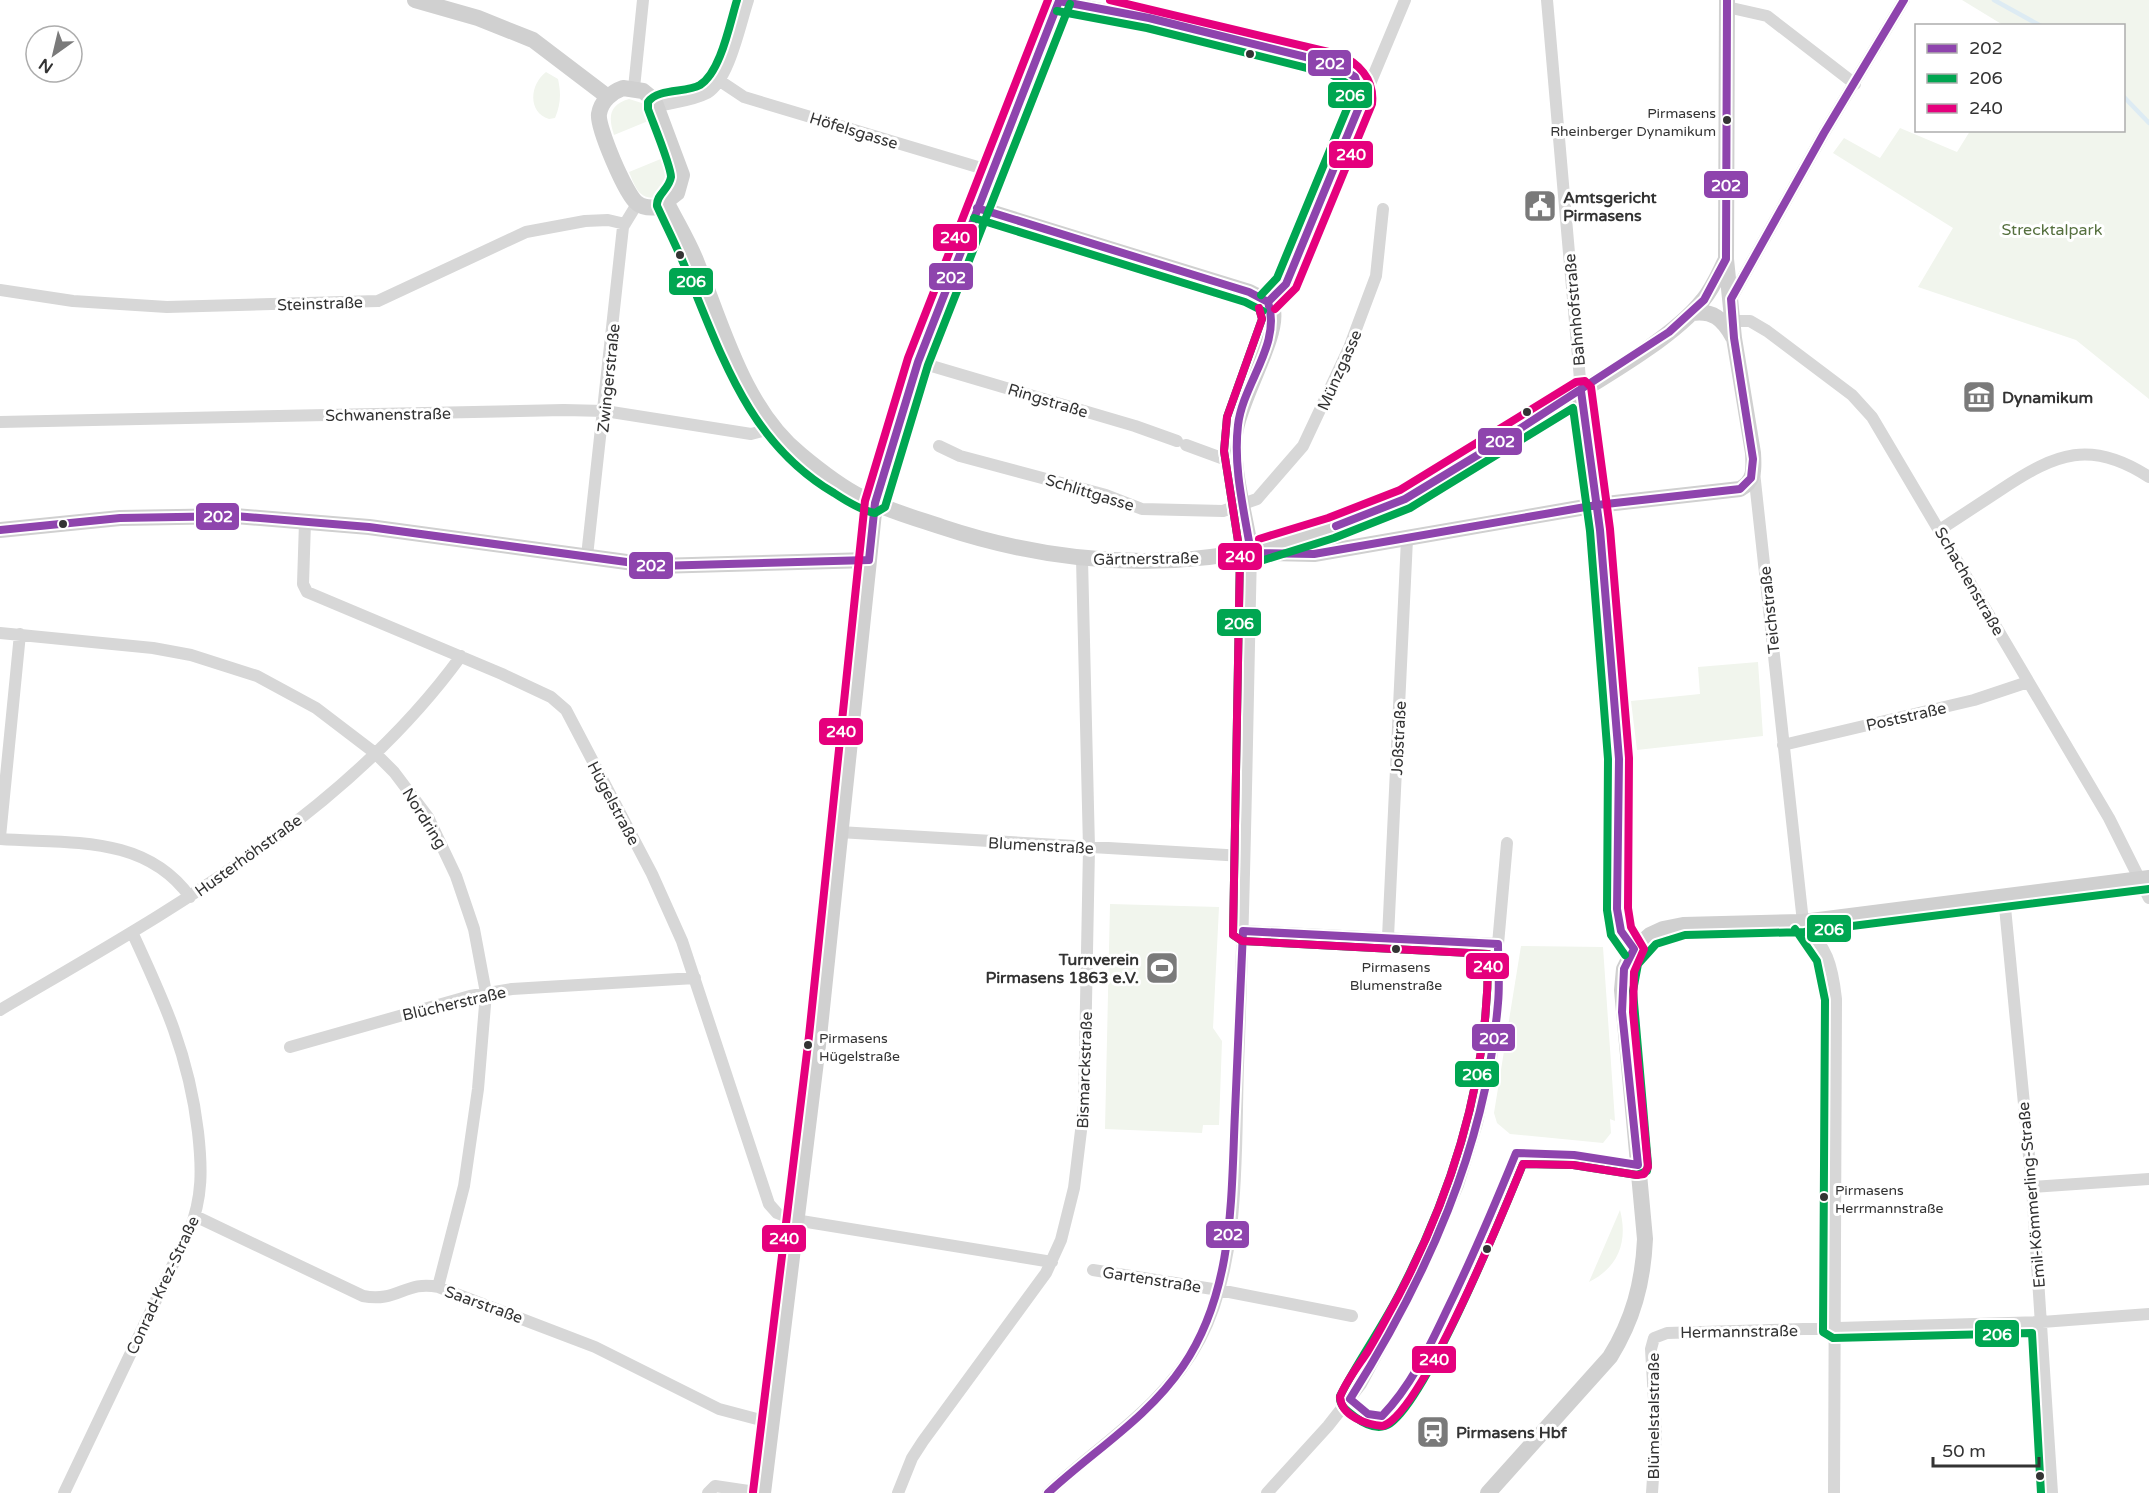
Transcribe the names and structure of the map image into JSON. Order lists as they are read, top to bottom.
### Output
{
  "streets": {
    "main road": ["Gärtnerstraße", "Teichstraße"],
    "street": [
      "Höfelsgasse",
      "Steinstraße",
      "Bahnhofstraße",
      "Münzgasse",
      "Zwingerstraße",
      "Ringstraße",
      "Schwanenstraße",
      "Schlittgasse",
      "Schachenstraße",
      "Poststraße",
      "Joßstraße",
      "Hügelstraße",
      "Nordring",
      "Blumenstraße",
      "Husterhöhstraße",
      "Blücherstraße",
      "Bismarckstraße",
      "Emil-Kömmerling-Straße",
      "Gartenstraße",
      "Conrad-Krez-Straße",
      "Saarstraße",
      "Hermannstraße",
      "Blümelstalstraße"
    ]
  },
  "crossings": [
    ["Steinstraße", "Zwingerstraße"],
    ["Bahnhofstraße", "Gärtnerstraße"],
    ["Münzgasse", "Schlittgasse"],
    ["Zwingerstraße", "Schwanenstraße"],
    ["Schwanenstraße", "Gärtnerstraße"],
    ["Gärtnerstraße", "Teichstraße"],
    ["Gärtnerstraße", "Bismarckstraße"],
    ["Schachenstraße", "Teichstraße"],
    ["Schachenstraße", "Poststraße"],
    ["Teichstraße", "Poststraße"],
    ["Hügelstraße", "Husterhöhstraße"],
    ["Hügelstraße", "Blücherstraße"],
    ["Nordring", "Husterhöhstraße"],
    ["Nordring", "Blücherstraße"],
    ["Nordring", "Saarstraße"],
    ["Blumenstraße", "Bismarckstraße"],
    ["Husterhöhstraße", "Conrad-Krez-Straße"],
    ["Emil-Kömmerling-Straße", "Hermannstraße"],
    ["Conrad-Krez-Straße", "Saarstraße"],
    ["Hermannstraße", "Blümelstalstraße"]
  ],
  "parks": ["Strecktalpark"],
  "places": {
    "other": [
      "Pirmasens Rheinberger Dynamikum",
      "Pirmasens Blumenstraße",
      "Pirmasens Hügelstraße",
      "Pirmasens Herrmannstraße"
    ],
    "public building": ["Amtsgericht Pirmasens"],
    "museum": ["Dynamikum"],
    "sports": ["Turnverein Pirmasens 1863 e.V."],
    "station": ["Pirmasens Hbf"]
  },
  "lines": ["transit line 202", "transit line 206", "transit line 240"],
  "legend": ["202", "206", "240"],
  "scale_bar": "50 m",
  "north": "bottom left"
}
